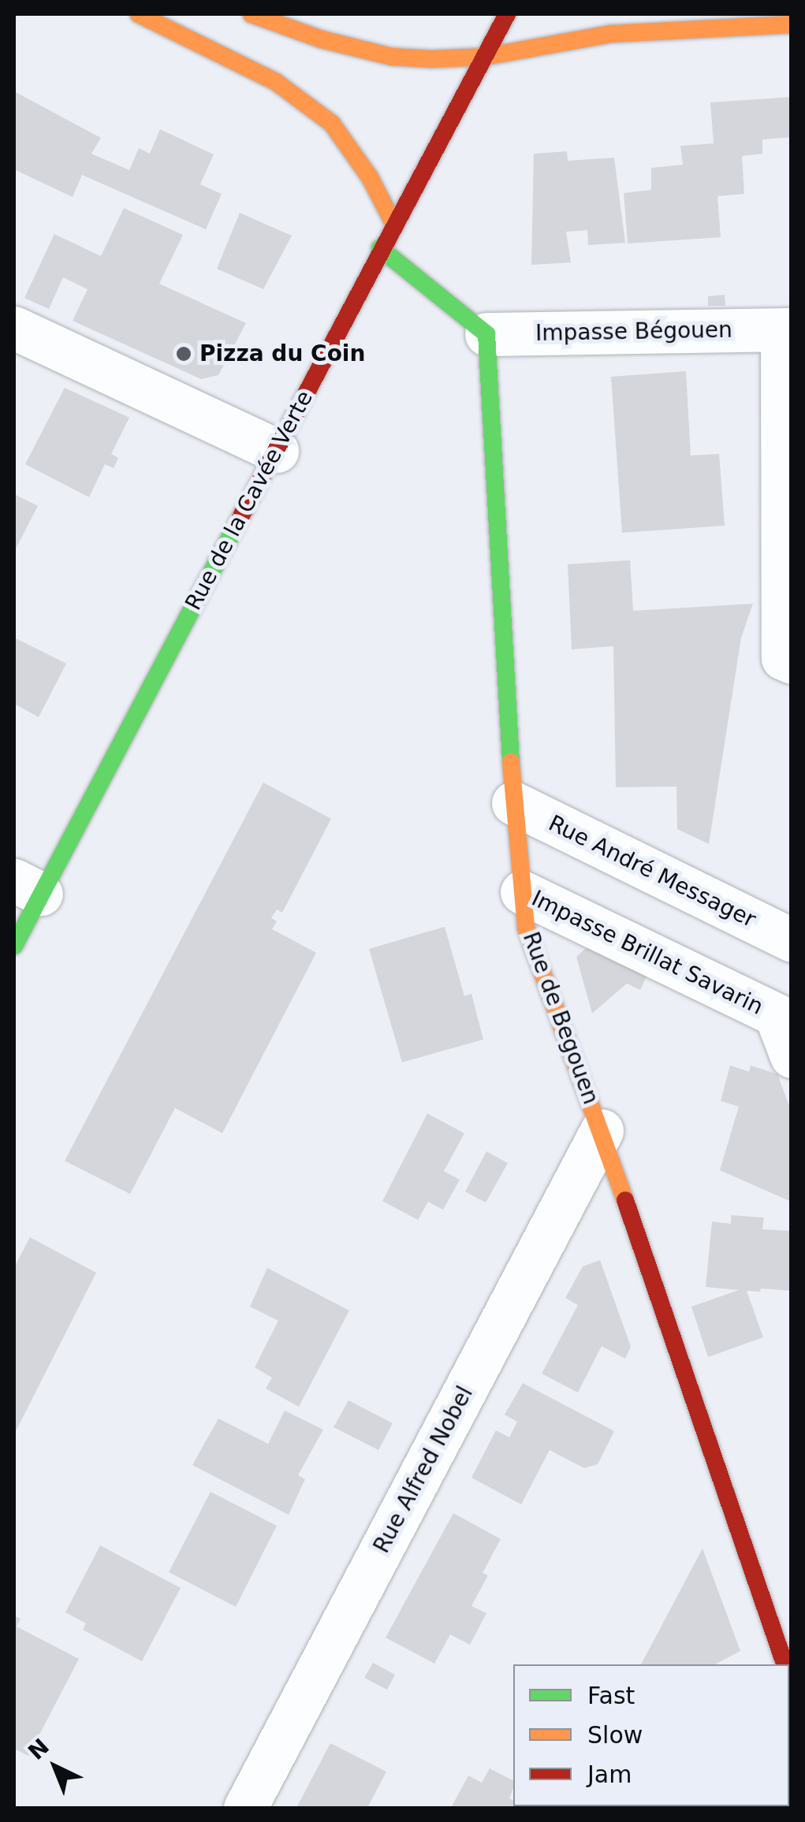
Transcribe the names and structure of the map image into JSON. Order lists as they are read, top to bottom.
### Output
{
  "streets": {
    "street": [
      "Impasse Bégouen",
      "Rue de la Cavée Verte",
      "Rue André Messager",
      "Impasse Brillat Savarin",
      "Rue de Begouen",
      "Rue Alfred Nobel"
    ]
  },
  "crossings": [
    ["Impasse Bégouen", "Rue de Begouen"],
    ["Rue André Messager", "Rue de Begouen"],
    ["Impasse Brillat Savarin", "Rue de Begouen"],
    ["Rue de Begouen", "Rue Alfred Nobel"]
  ],
  "places": ["Pizza du Coin"],
  "legend": ["Fast", "Slow", "Jam"],
  "north": "top left"
}
